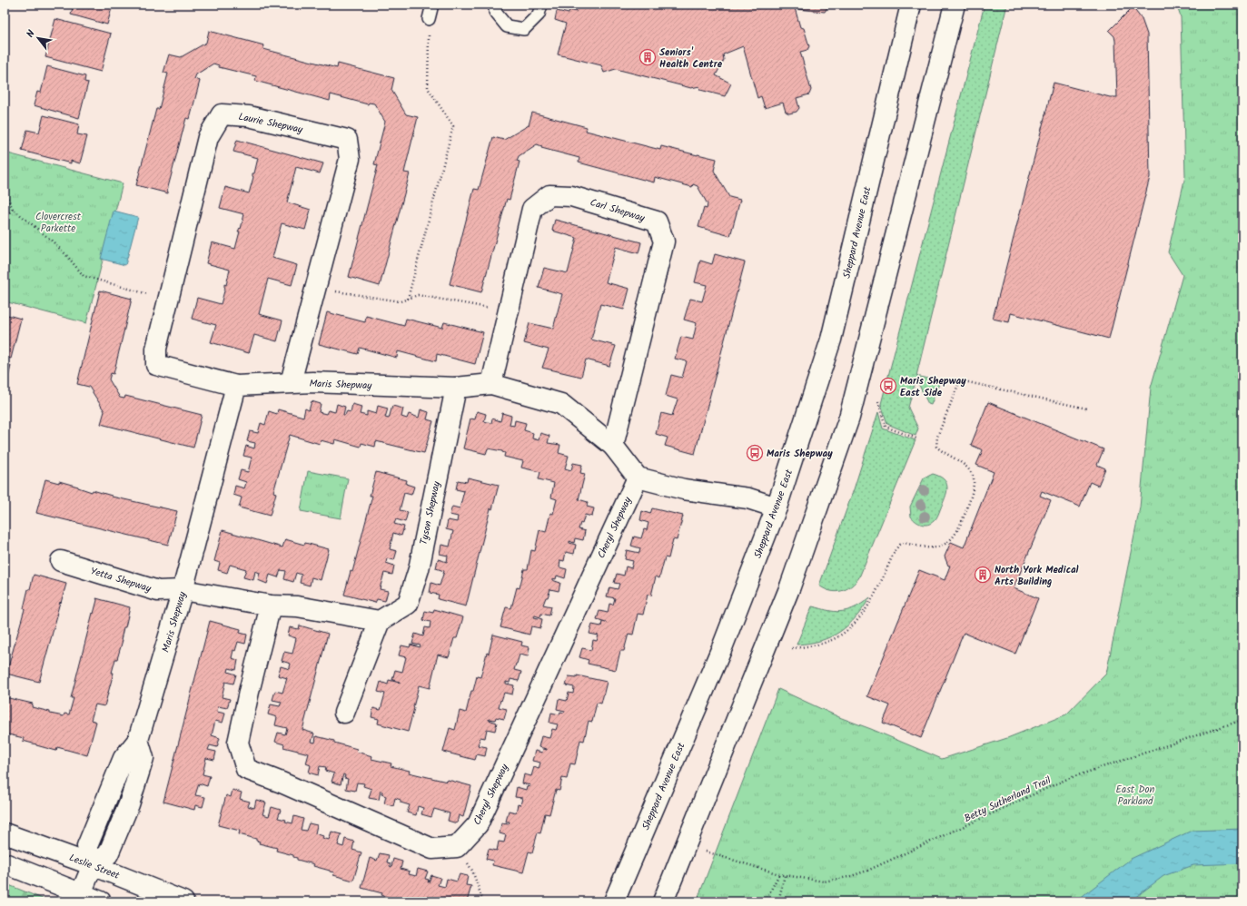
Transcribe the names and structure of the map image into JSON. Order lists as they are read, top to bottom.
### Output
{
  "streets": {
    "street": [
      "Laurie Shepway",
      "Carl Shepway",
      "Sheppard Avenue East",
      "Maris Shepway",
      "Tyson Shepway",
      "Cheryl Shepway",
      "Yetta Shepway",
      "Leslie Street"
    ],
    "path": ["Betty Sutherland Trail"]
  },
  "crossings": [
    ["Laurie Shepway", "Maris Shepway"],
    ["Carl Shepway", "Maris Shepway"],
    ["Maris Shepway", "Tyson Shepway"],
    ["Maris Shepway", "Cheryl Shepway"],
    ["Maris Shepway", "Yetta Shepway"],
    ["Maris Shepway", "Leslie Street"]
  ],
  "parks": ["Clovercrest Parkette", "East Don Parkland"],
  "places": {
    "building": ["Seniors' Health Centre", "North York Medical Arts Building"],
    "bus stop": ["Maris Shepway East Side", "Maris Shepway"]
  },
  "north": "top left"
}
